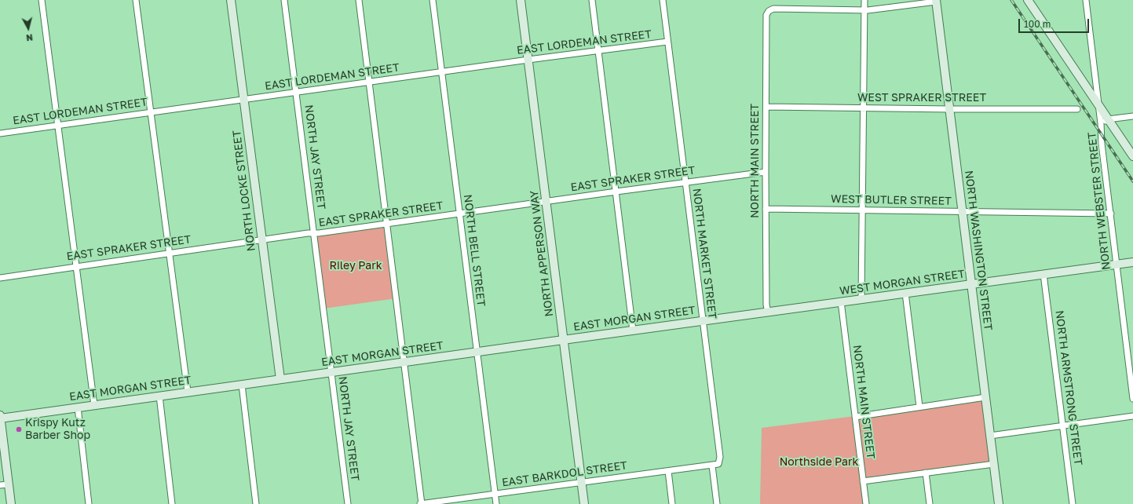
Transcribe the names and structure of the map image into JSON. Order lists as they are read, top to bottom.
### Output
{
  "streets": {
    "street": [
      "EAST LORDEMAN STREET",
      "WEST SPRAKER STREET",
      "NORTH JAY STREET",
      "NORTH MAIN STREET",
      "EAST SPRAKER STREET",
      "NORTH LOCKE STREET",
      "WEST BUTLER STREET",
      "NORTH WEBSTER STREET",
      "NORTH BELL STREET",
      "NORTH WASHINGTON STREET",
      "NORTH APPERSON WAY",
      "NORTH MARKET STREET",
      "WEST MORGAN STREET",
      "EAST MORGAN STREET",
      "NORTH ARMSTRONG STREET",
      "EAST BARKDOL STREET"
    ]
  },
  "crossings": [
    ["EAST LORDEMAN STREET", "NORTH JAY STREET"],
    ["EAST LORDEMAN STREET", "NORTH LOCKE STREET"],
    ["EAST LORDEMAN STREET", "NORTH BELL STREET"],
    ["EAST LORDEMAN STREET", "NORTH APPERSON WAY"],
    ["EAST LORDEMAN STREET", "NORTH MARKET STREET"],
    ["WEST SPRAKER STREET", "NORTH MAIN STREET"],
    ["WEST SPRAKER STREET", "NORTH WASHINGTON STREET"],
    ["NORTH JAY STREET", "EAST SPRAKER STREET"],
    ["NORTH JAY STREET", "EAST MORGAN STREET"],
    ["NORTH MAIN STREET", "EAST SPRAKER STREET"],
    ["NORTH MAIN STREET", "WEST BUTLER STREET"],
    ["NORTH MAIN STREET", "WEST MORGAN STREET"],
    ["NORTH MAIN STREET", "EAST MORGAN STREET"],
    ["EAST SPRAKER STREET", "NORTH LOCKE STREET"],
    ["EAST SPRAKER STREET", "NORTH BELL STREET"],
    ["EAST SPRAKER STREET", "NORTH APPERSON WAY"],
    ["EAST SPRAKER STREET", "NORTH MARKET STREET"],
    ["NORTH LOCKE STREET", "EAST MORGAN STREET"],
    ["WEST BUTLER STREET", "NORTH WEBSTER STREET"],
    ["WEST BUTLER STREET", "NORTH WASHINGTON STREET"],
    ["NORTH WEBSTER STREET", "WEST MORGAN STREET"],
    ["NORTH BELL STREET", "EAST MORGAN STREET"],
    ["NORTH BELL STREET", "EAST BARKDOL STREET"],
    ["NORTH WASHINGTON STREET", "WEST MORGAN STREET"],
    ["NORTH APPERSON WAY", "EAST MORGAN STREET"],
    ["NORTH APPERSON WAY", "EAST BARKDOL STREET"],
    ["NORTH MARKET STREET", "EAST MORGAN STREET"],
    ["NORTH MARKET STREET", "EAST BARKDOL STREET"],
    ["WEST MORGAN STREET", "EAST MORGAN STREET"],
    ["WEST MORGAN STREET", "NORTH ARMSTRONG STREET"]
  ],
  "parks": ["Riley Park", "Northside Park"],
  "places": ["Krispy Kutz Barber Shop"],
  "scale_bar": "100 m",
  "north": "bottom"
}
